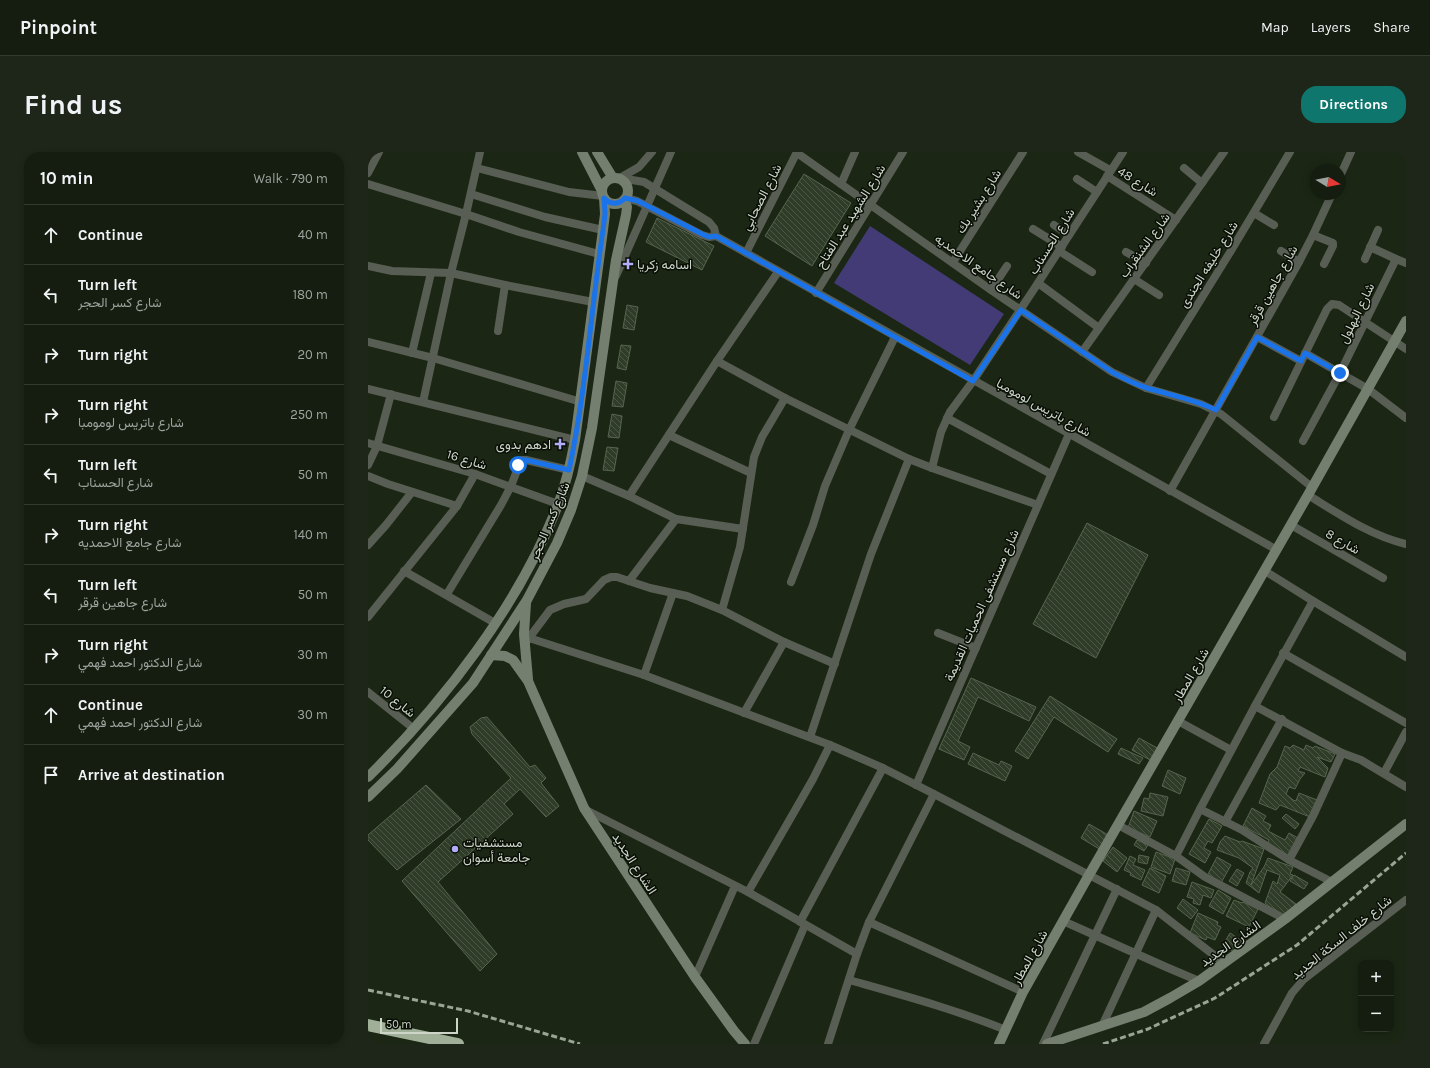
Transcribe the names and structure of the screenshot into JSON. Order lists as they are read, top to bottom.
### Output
{
  "streets": {
    "street": [
      "شارع 48",
      "شارع الصحابي",
      "شارع بشير بك",
      "شارع الشهيد عبد الفتاح",
      "شارع الحسناب",
      "شارع الشنقراب",
      "شارع خليفه الجندى",
      "شارع جامع الاحمديه",
      "شارع جاهين قرقر",
      "شارع البهلول",
      "شارع باتريس لومومبا",
      "شارع 16",
      "شارع كسر الحجر",
      "شارع 8",
      "شارع مستشفى الحميات القديمة",
      "شارع المطار",
      "شارع 10",
      "الشارع الجديد",
      "شارع خلف السكة الحديد"
    ]
  },
  "crossings": [
    ["شارع 48", "شارع الحسناب"],
    ["شارع 48", "شارع الشنقراب"],
    ["شارع الصحابي", "شارع جامع الاحمديه"],
    ["شارع الصحابي", "شارع باتريس لومومبا"],
    ["شارع بشير بك", "شارع جامع الاحمديه"],
    ["شارع الشهيد عبد الفتاح", "شارع جامع الاحمديه"],
    ["شارع الشهيد عبد الفتاح", "شارع باتريس لومومبا"],
    ["شارع الحسناب", "شارع جامع الاحمديه"],
    ["شارع الحسناب", "شارع باتريس لومومبا"],
    ["شارع الشنقراب", "شارع جامع الاحمديه"],
    ["شارع خليفه الجندى", "شارع جامع الاحمديه"],
    ["شارع جامع الاحمديه", "شارع جاهين قرقر"],
    ["شارع جامع الاحمديه", "شارع المطار"],
    ["شارع جاهين قرقر", "شارع باتريس لومومبا"],
    ["شارع باتريس لومومبا", "شارع كسر الحجر"],
    ["شارع باتريس لومومبا", "شارع مستشفى الحميات القديمة"],
    ["شارع باتريس لومومبا", "شارع المطار"],
    ["شارع 16", "شارع كسر الحجر"],
    ["شارع كسر الحجر", "شارع 10"],
    ["شارع كسر الحجر", "الشارع الجديد"],
    ["شارع 8", "شارع المطار"]
  ],
  "places": {
    "health": ["اسامه زكريا", "ادهم بدوى"],
    "other": ["مستشفيات جامعة أسوان"]
  },
  "scale_bar": "50 m",
  "north": "right",
  "page": {
    "header": "Pinpoint",
    "nav": ["Map", "Layers", "Share"],
    "buttons": "Directions",
    "title": "Find us",
    "heading": ["10 min", "Walk · 790 m"],
    "list": [
      ["Continue", "40 m"],
      ["Turn left", "شارع كسر الحجر", "180 m"],
      ["Turn right", "20 m"],
      ["Turn right", "شارع باتريس لومومبا", "250 m"],
      ["Turn left", "شارع الحسناب", "50 m"],
      ["Turn right", "شارع جامع الاحمديه", "140 m"],
      ["Turn left", "شارع جاهين قرقر", "50 m"],
      ["Turn right", "شارع الدكتور احمد فهمي", "30 m"],
      ["Continue", "شارع الدكتور احمد فهمي", "30 m"],
      "Arrive at destination"
    ],
    "map_buttons": ["+", "−"],
    "scale": "50 m"
  }
}
